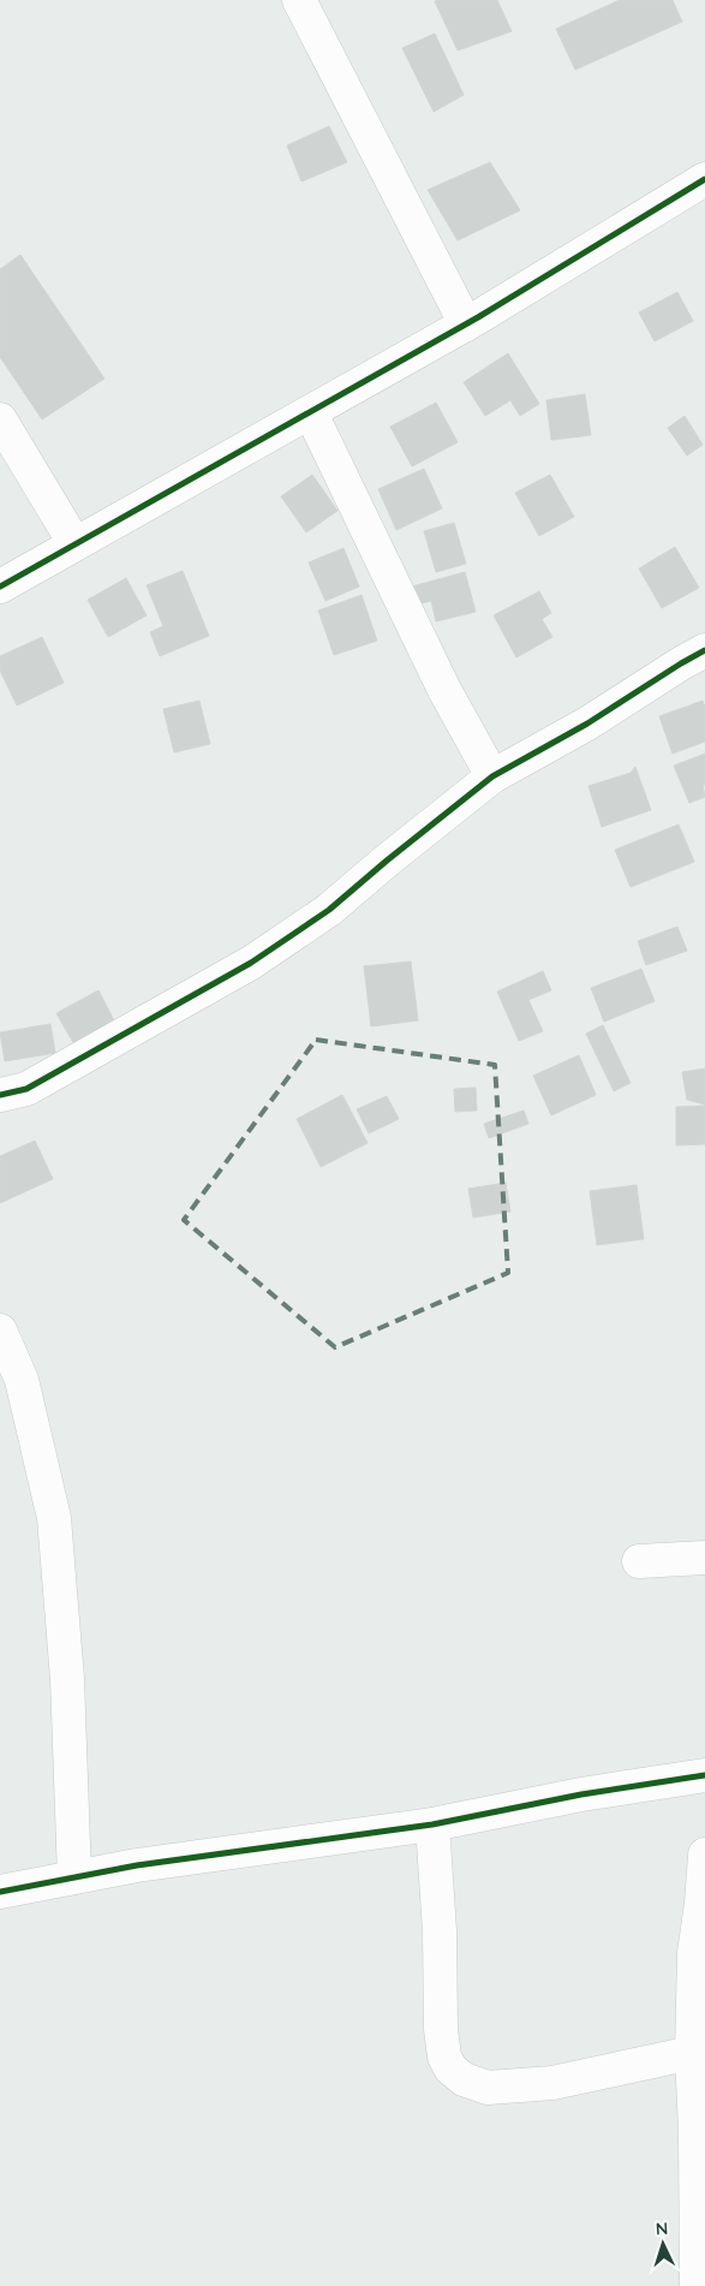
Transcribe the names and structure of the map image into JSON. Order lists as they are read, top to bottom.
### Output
{
  "north": "top"
}
